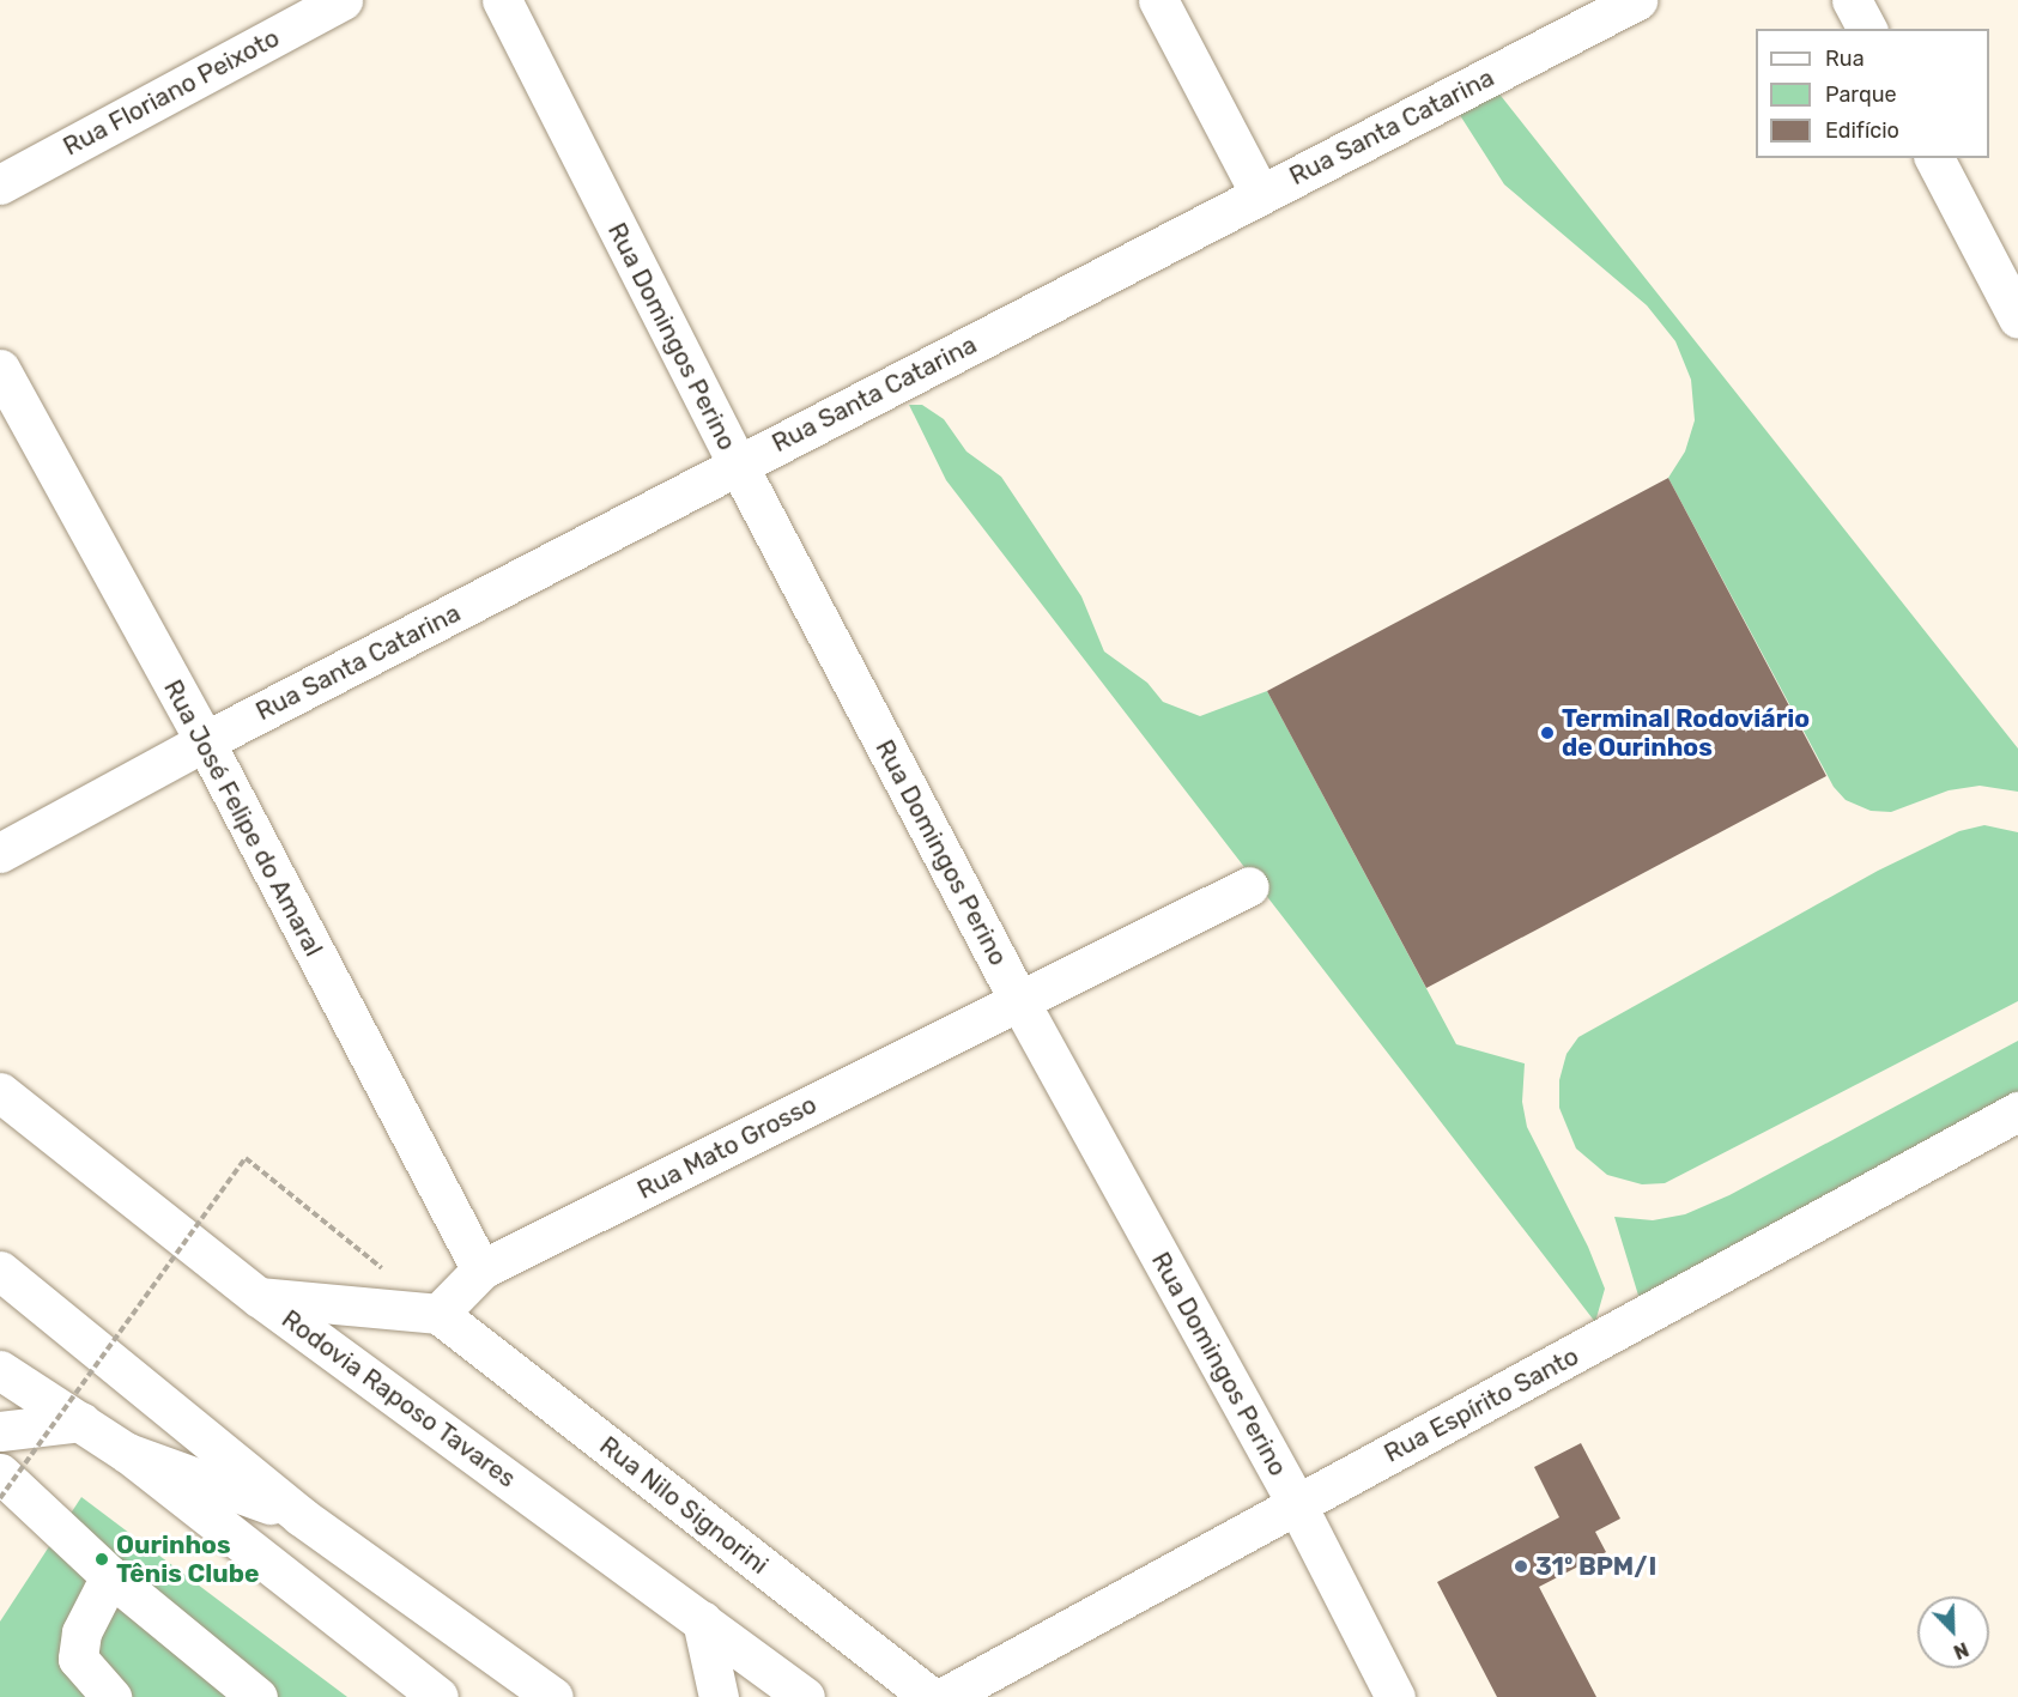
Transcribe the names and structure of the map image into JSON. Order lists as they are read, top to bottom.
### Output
{
  "streets": {
    "main road": [
      "Rua Floriano Peixoto",
      "Rua Santa Catarina",
      "Rua Domingos Perino",
      "Rua José Felipe do Amaral",
      "Rua Mato Grosso",
      "Rodovia Raposo Tavares",
      "Rua Espírito Santo",
      "Rua Nilo Signorini"
    ]
  },
  "crossings": [
    ["Rua Santa Catarina", "Rua Domingos Perino"],
    ["Rua Santa Catarina", "Rua José Felipe do Amaral"],
    ["Rua Domingos Perino", "Rua Mato Grosso"],
    ["Rua Domingos Perino", "Rua Espírito Santo"],
    ["Rua José Felipe do Amaral", "Rua Mato Grosso"],
    ["Rua Mato Grosso", "Rua Nilo Signorini"]
  ],
  "places": ["Terminal Rodoviário de Ourinhos", "Ourinhos Tênis Clube", "31º BPM/I"],
  "legend": ["Rua", "Parque", "Edifício"],
  "north": "bottom right"
}
